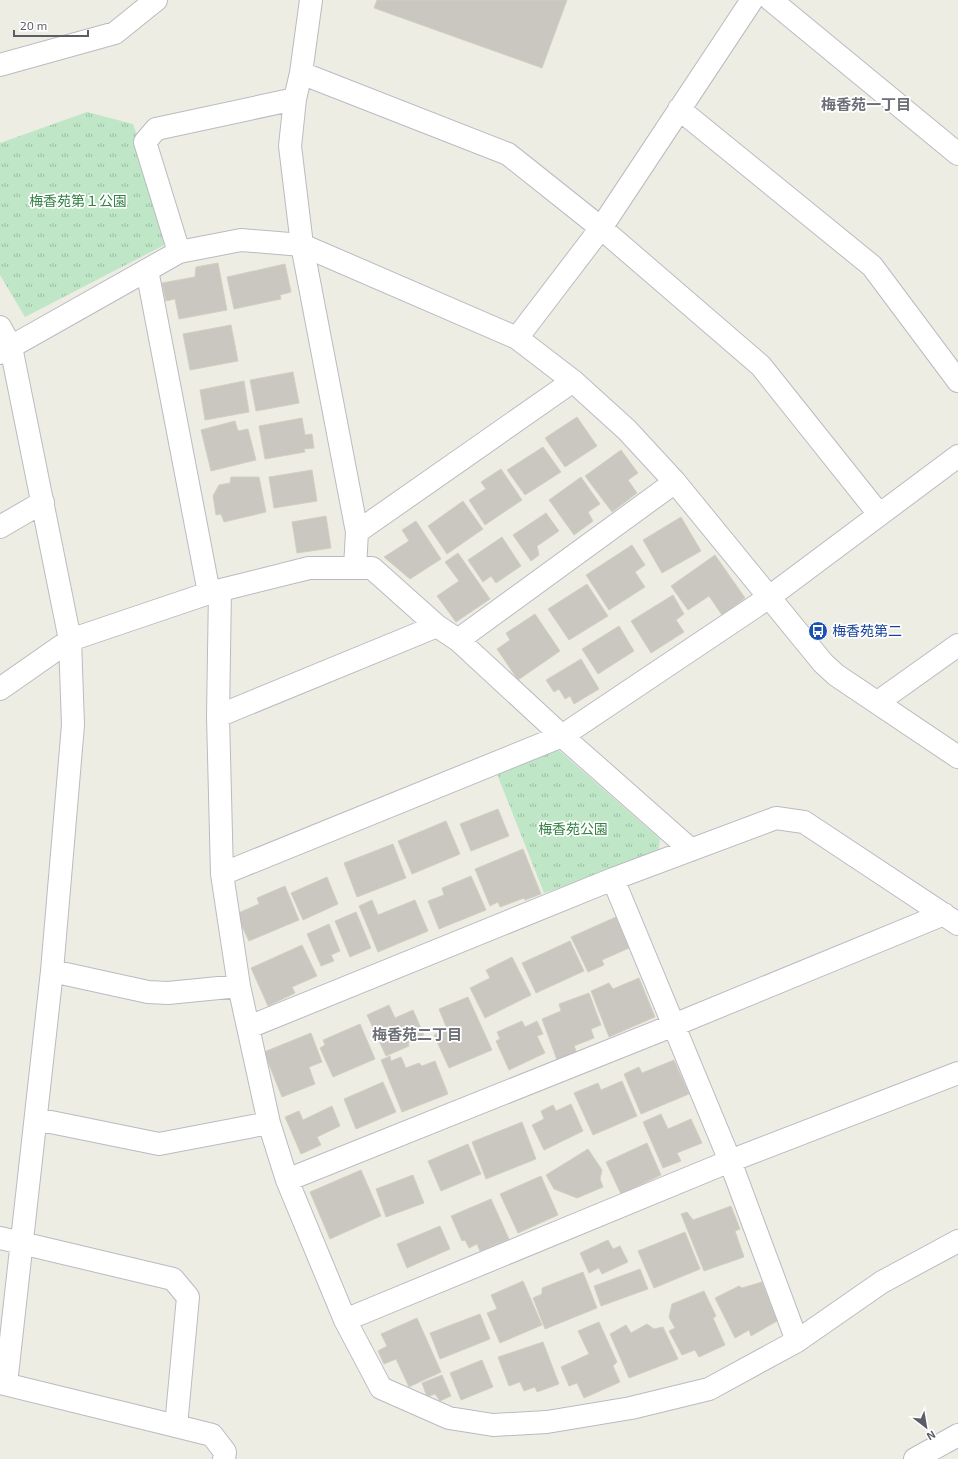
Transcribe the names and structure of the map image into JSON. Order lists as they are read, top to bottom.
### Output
{
  "districts": ["梅香苑一丁目", "梅香苑二丁目"],
  "parks": ["梅香苑第１公園", "梅香苑公園"],
  "places": {
    "bus stop": ["梅香苑第二"]
  },
  "scale_bar": "20 m",
  "north": "bottom right"
}
